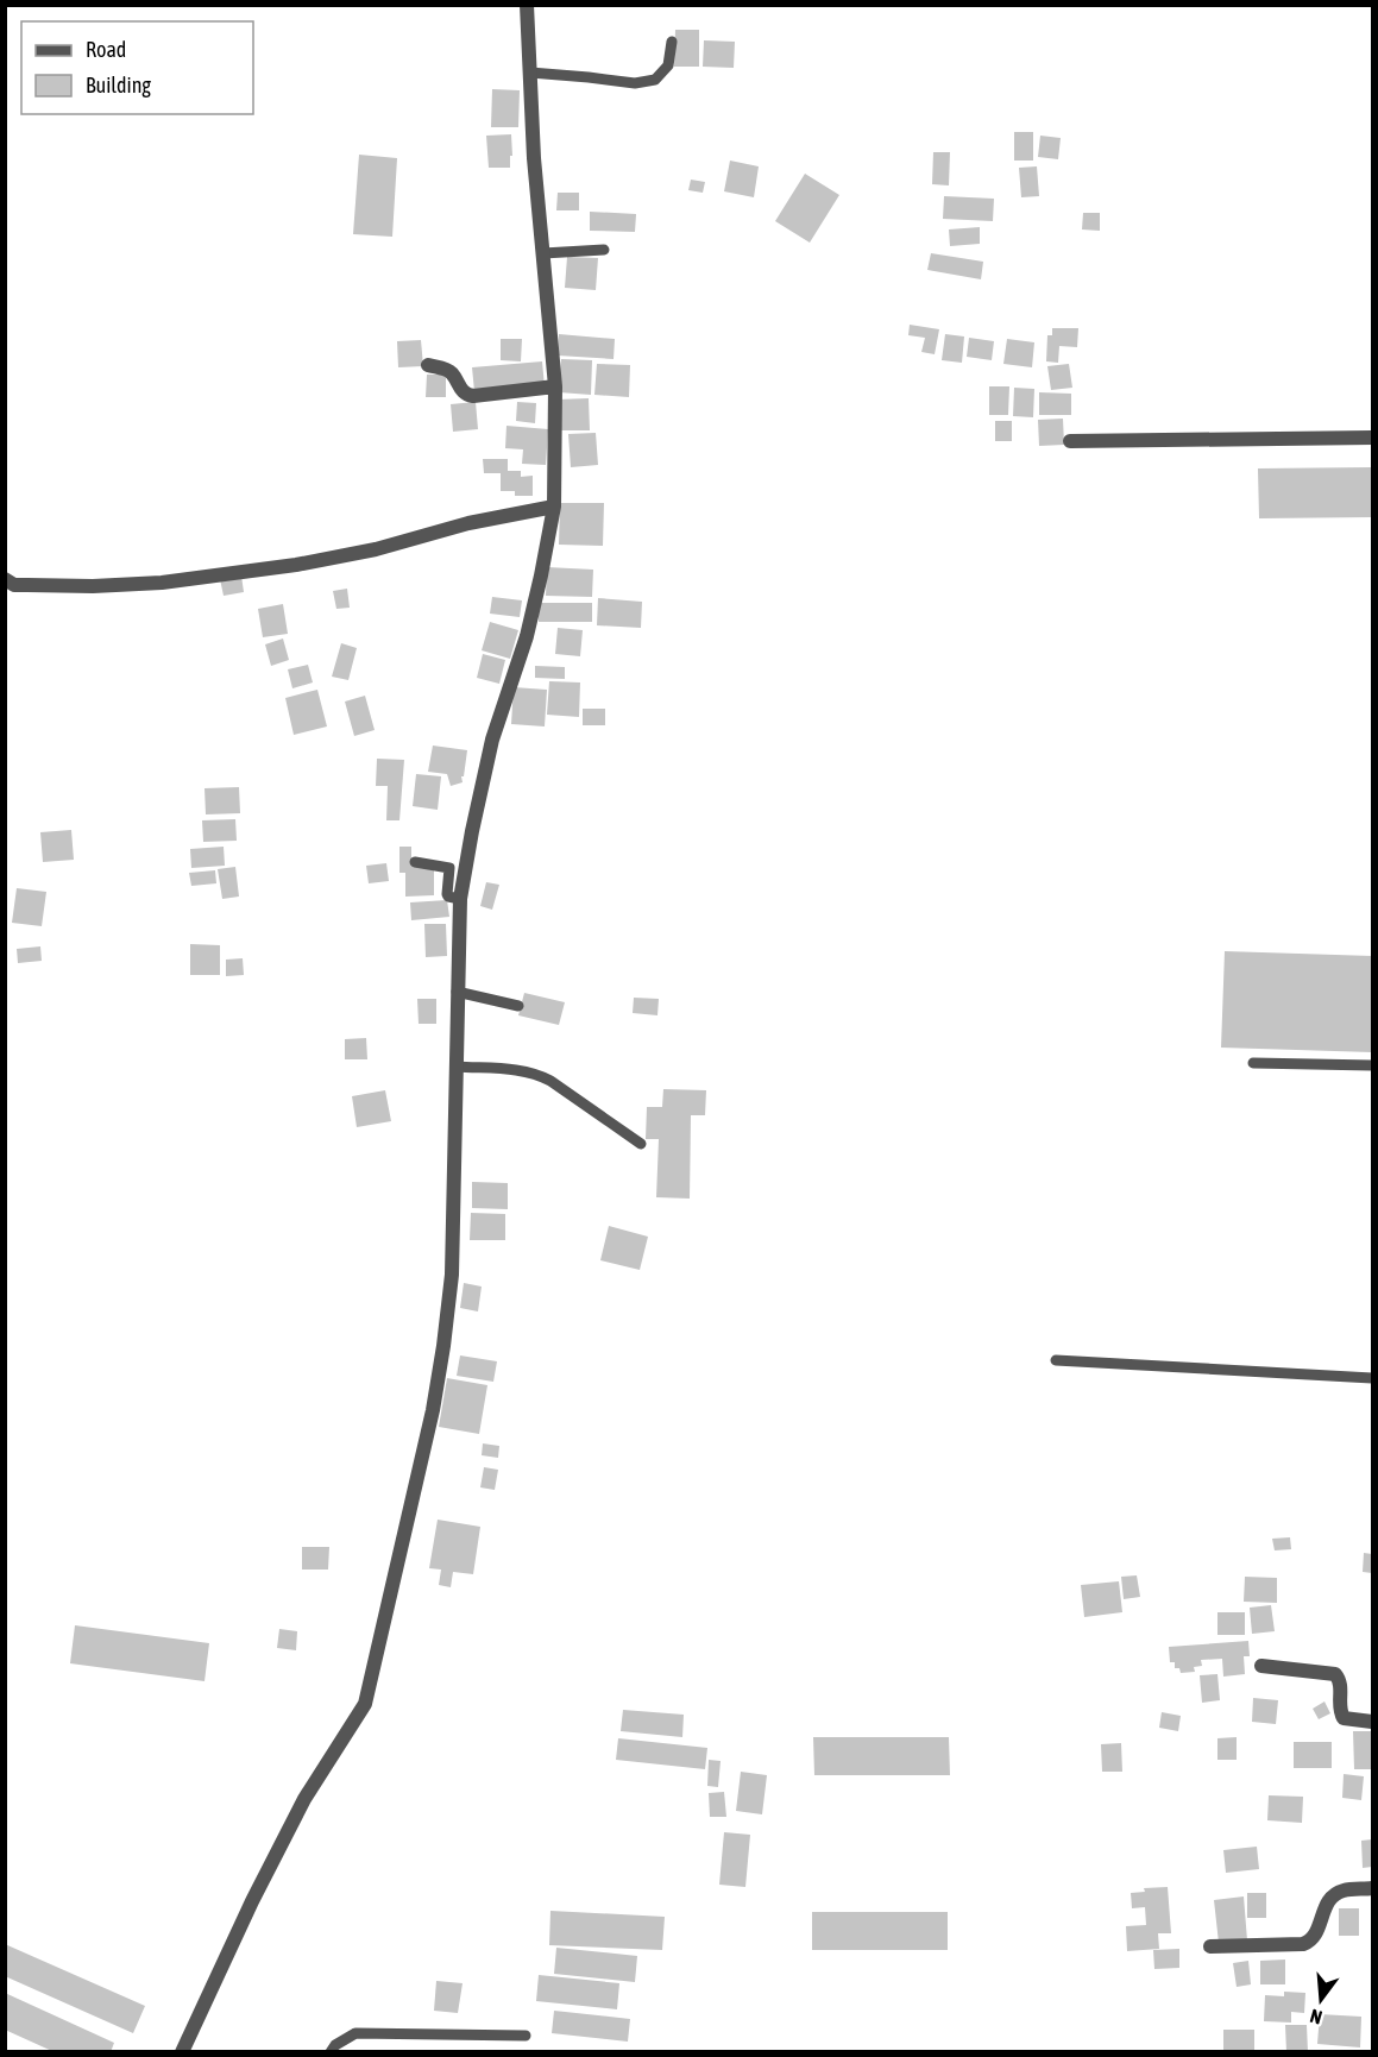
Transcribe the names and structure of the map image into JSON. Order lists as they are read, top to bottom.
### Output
{
  "legend": ["Road", "Building"],
  "north": "bottom"
}
